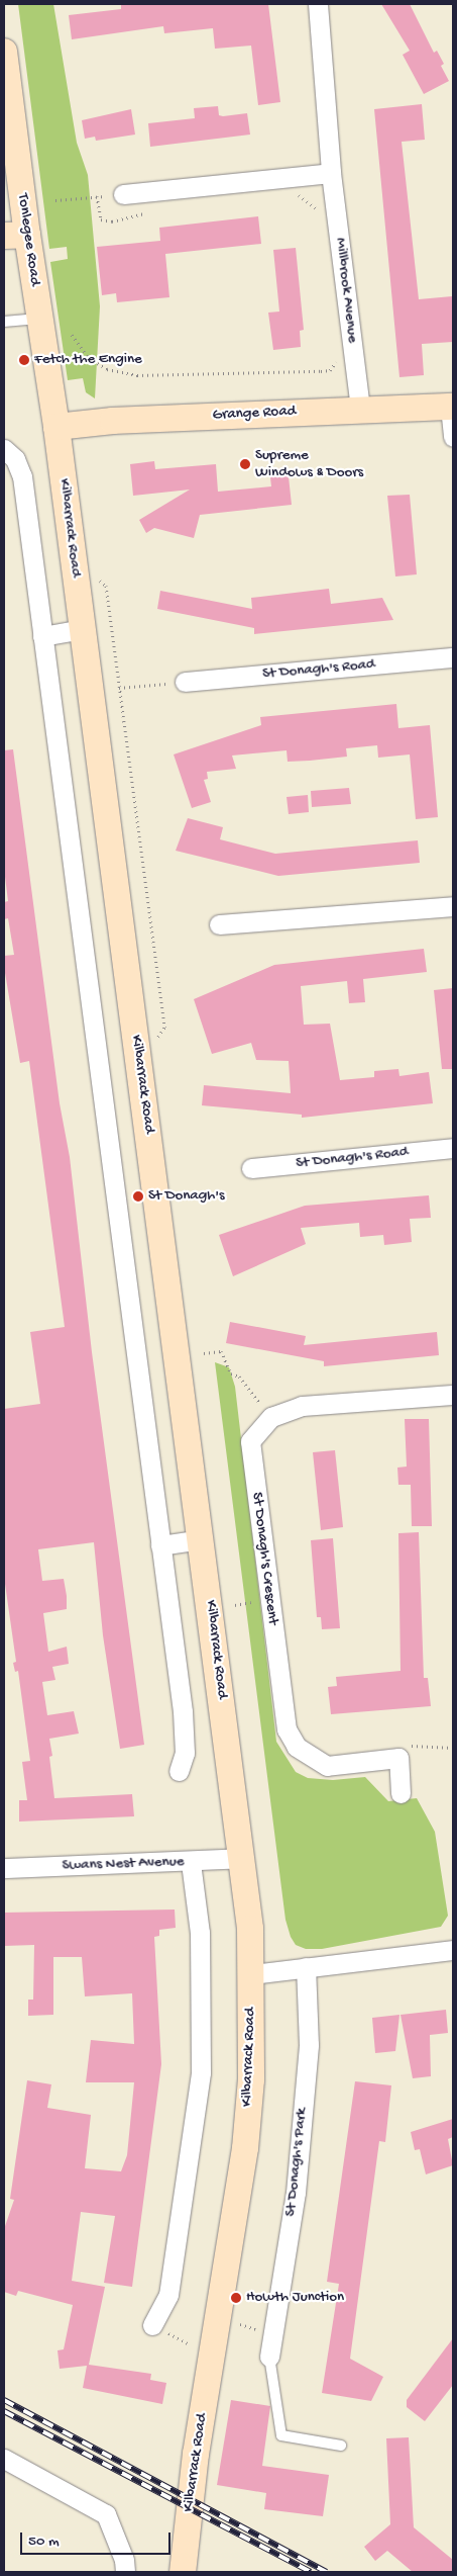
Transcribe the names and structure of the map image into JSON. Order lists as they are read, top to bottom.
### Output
{
  "streets": {
    "main road": ["Tonlegee Road", "Grange Road", "Kilbarrack Road"],
    "street": [
      "Millbrook Avenue",
      "St Donagh's Road",
      "St Donagh's Crescent",
      "Swans Nest Avenue",
      "St Donagh's Park"
    ]
  },
  "crossings": [
    ["Tonlegee Road", "Grange Road"],
    ["Tonlegee Road", "Kilbarrack Road"],
    ["Millbrook Avenue", "Grange Road"],
    ["Grange Road", "Kilbarrack Road"],
    ["Kilbarrack Road", "Swans Nest Avenue"]
  ],
  "places": [
    "Fetch the Engine",
    "Supreme Windows & Doors",
    "St Donagh's",
    "Howth Junction"
  ],
  "scale_bar": "50 m"
}
